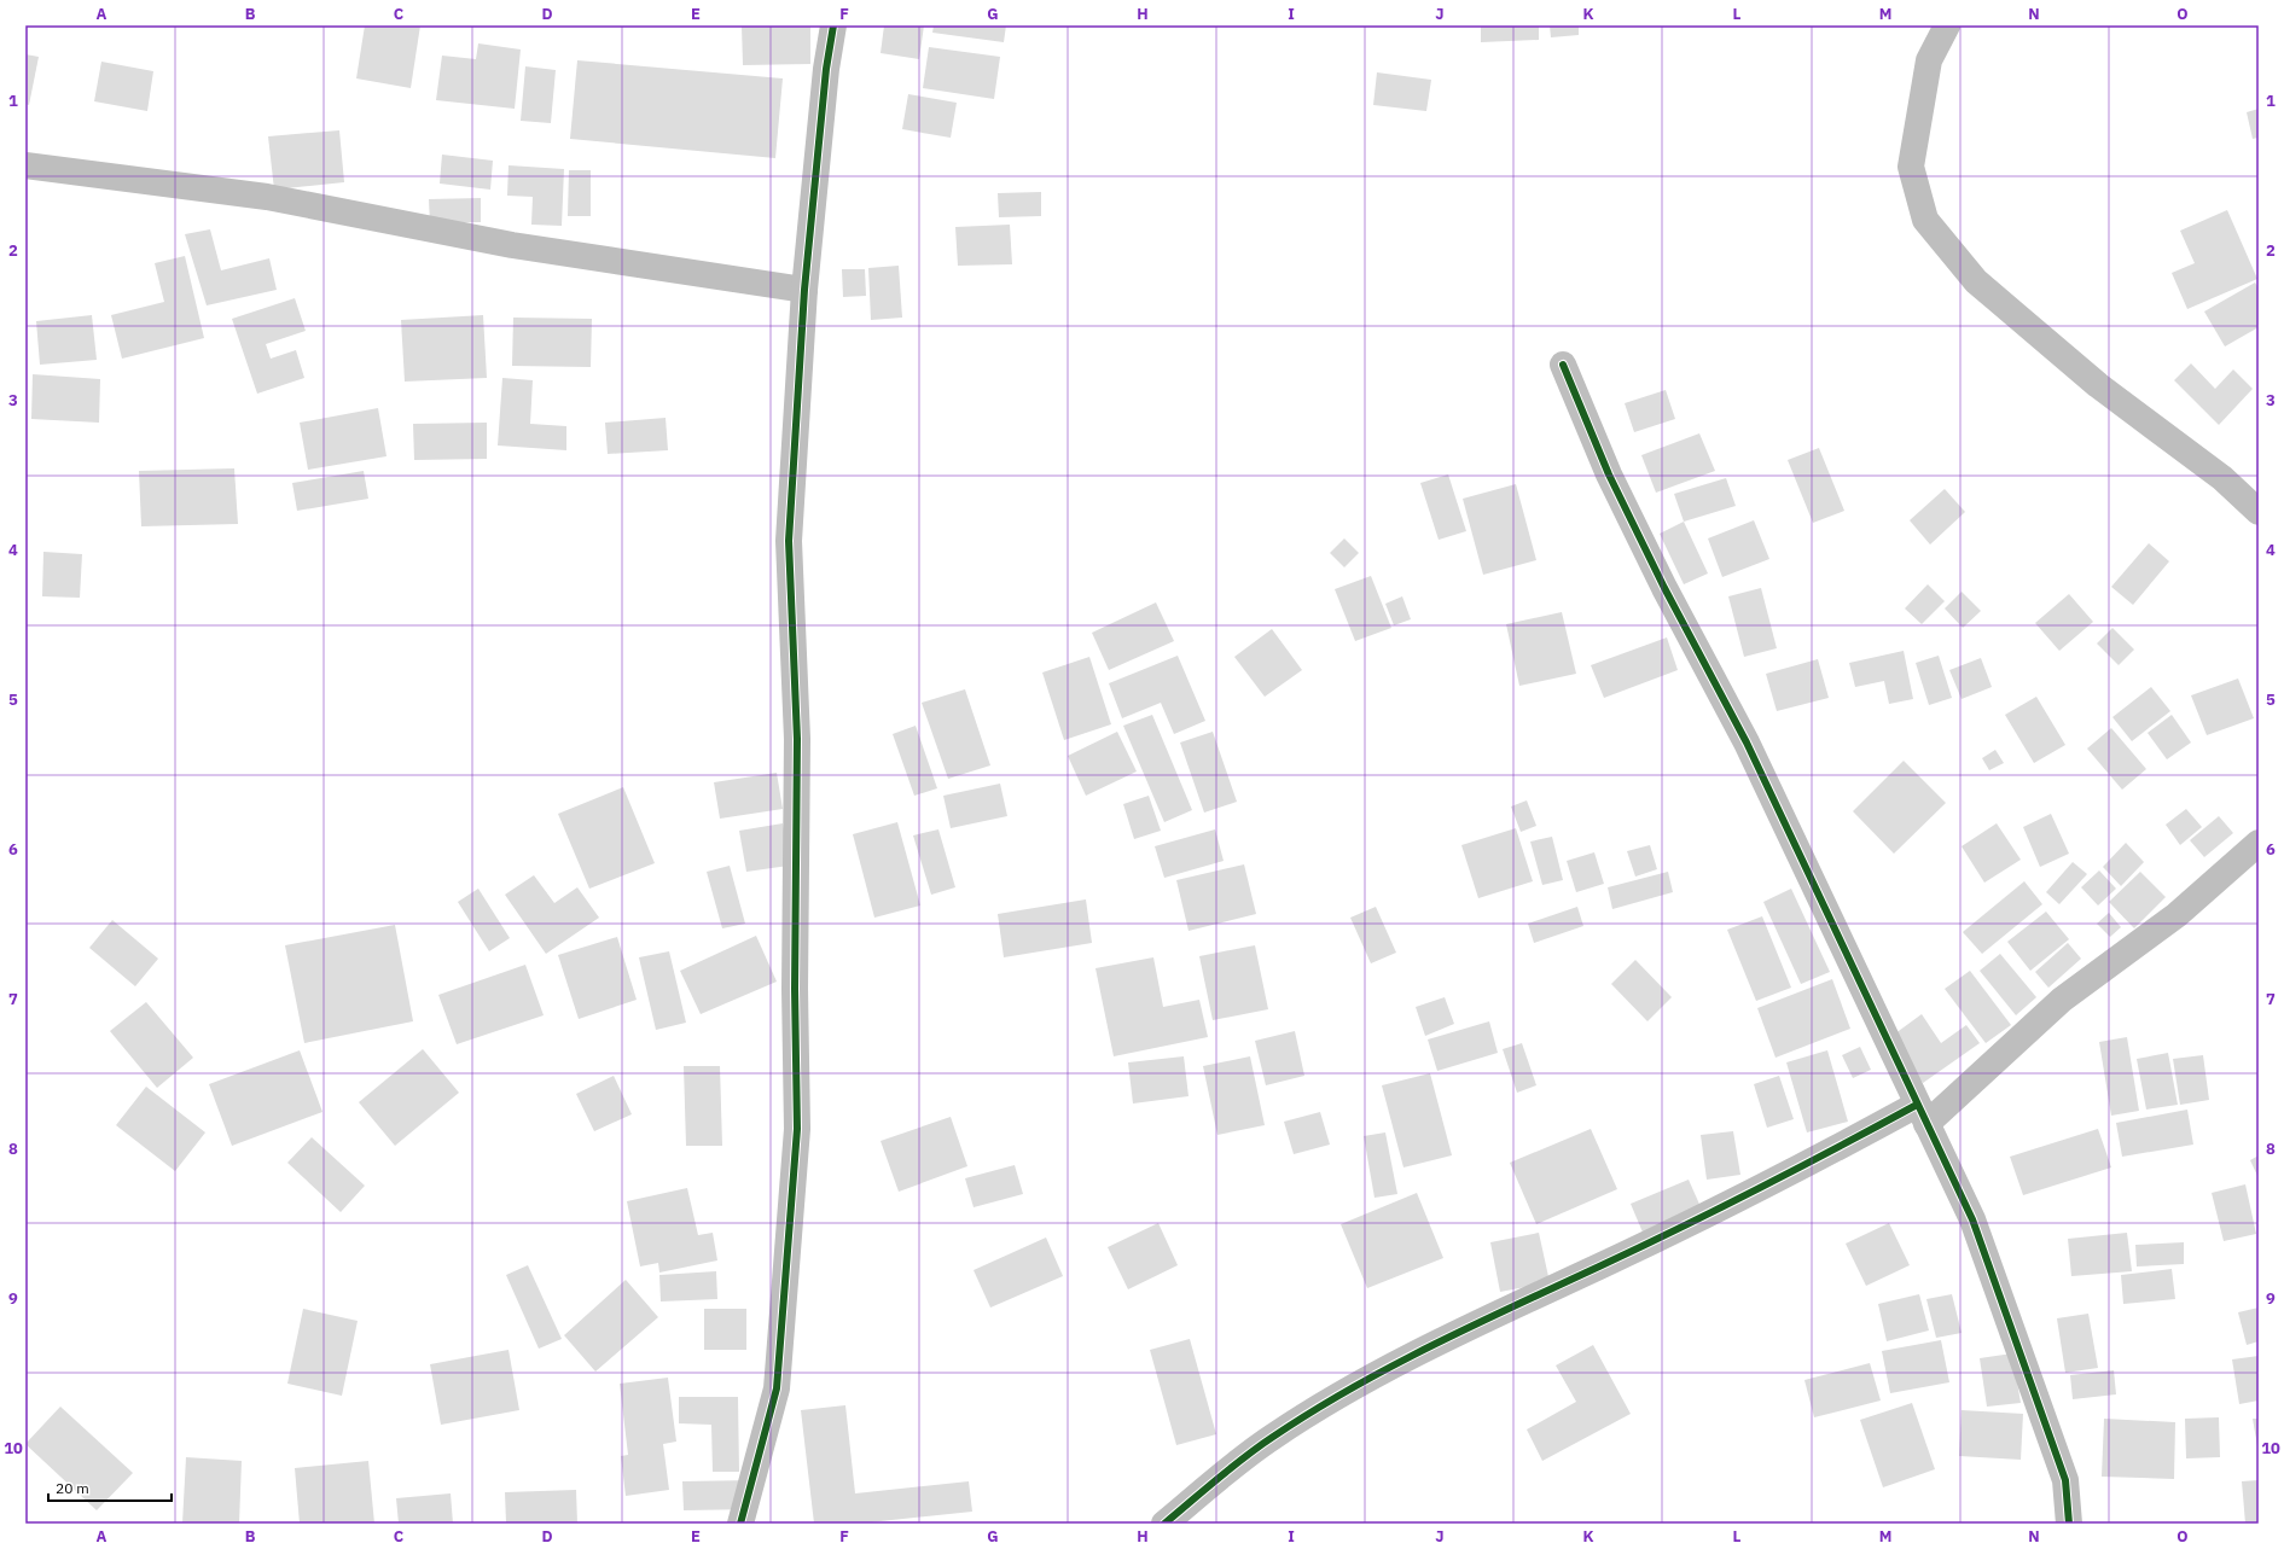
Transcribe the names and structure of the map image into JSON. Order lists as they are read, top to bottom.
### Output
{
  "scale_bar": "20 m",
  "grid": {
    "columns": [
      "A",
      "B",
      "C",
      "D",
      "E",
      "F",
      "G",
      "H",
      "I",
      "J",
      "K",
      "L",
      "M",
      "N",
      "O"
    ],
    "rows": [
      "1",
      "2",
      "3",
      "4",
      "5",
      "6",
      "7",
      "8",
      "9",
      "10"
    ]
  }
}
